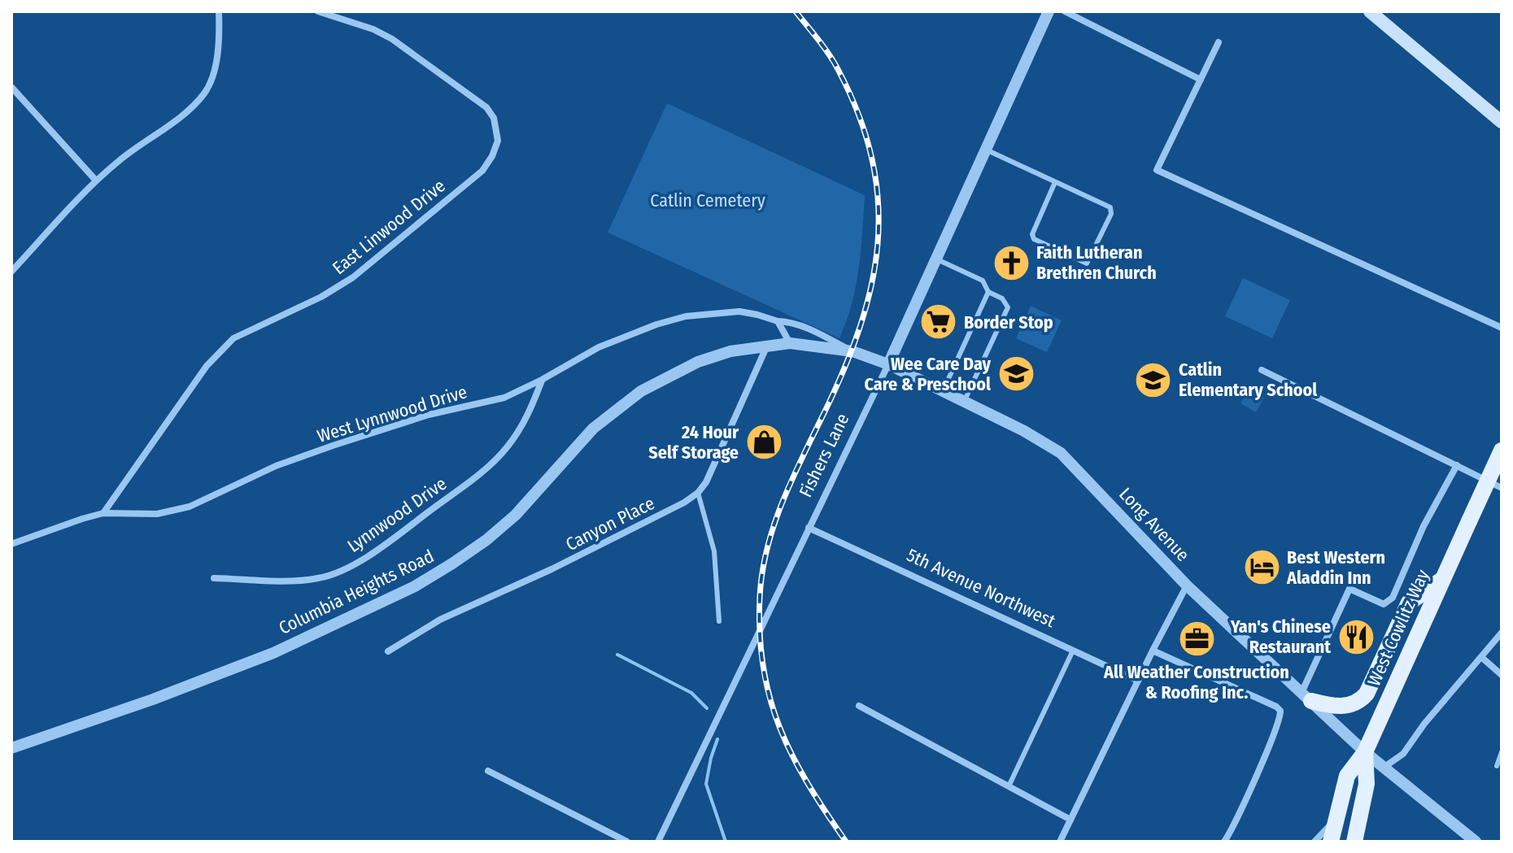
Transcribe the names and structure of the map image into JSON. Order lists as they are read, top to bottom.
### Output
{
  "streets": {
    "main road": ["West Cowlitz Way"],
    "street": [
      "East Linwood Drive",
      "West Lynnwood Drive",
      "Fishers Lane",
      "Lynnwood Drive",
      "Canyon Place",
      "Long Avenue",
      "5th Avenue Northwest",
      "Columbia Heights Road"
    ]
  },
  "crossings": [
    ["East Linwood Drive", "West Lynnwood Drive"],
    ["West Lynnwood Drive", "Lynnwood Drive"],
    ["West Lynnwood Drive", "Columbia Heights Road"],
    ["Fishers Lane", "Long Avenue"],
    ["Fishers Lane", "5th Avenue Northwest"],
    ["Fishers Lane", "Columbia Heights Road"],
    ["Canyon Place", "Columbia Heights Road"],
    ["Long Avenue", "Columbia Heights Road"],
    ["Long Avenue", "West Cowlitz Way"]
  ],
  "parks": ["Catlin Cemetery"],
  "places": {
    "church": ["Faith Lutheran Brethren Church"],
    "supermarket": ["Border Stop"],
    "school or university": ["Wee Care Day Care & Preschool", "Catlin Elementary School"],
    "shop": ["24 Hour Self Storage"],
    "hotel": ["Best Western Aladdin Inn"],
    "restaurant": ["Yan's Chinese Restaurant"],
    "office": ["All Weather Construction & Roofing Inc."]
  }
}
